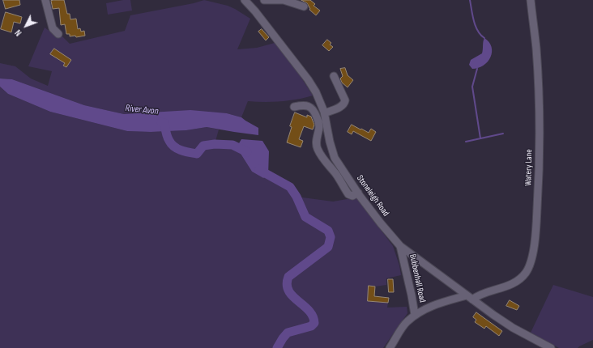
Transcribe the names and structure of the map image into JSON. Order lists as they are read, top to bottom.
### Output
{
  "streets": {
    "street": ["Watery Lane", "Stoneleigh Road", "Bubbenhall Road"]
  },
  "crossings": [
    ["Watery Lane", "Stoneleigh Road"],
    ["Watery Lane", "Bubbenhall Road"],
    ["Stoneleigh Road", "Bubbenhall Road"]
  ],
  "water": ["River Avon"],
  "north": "bottom left"
}
